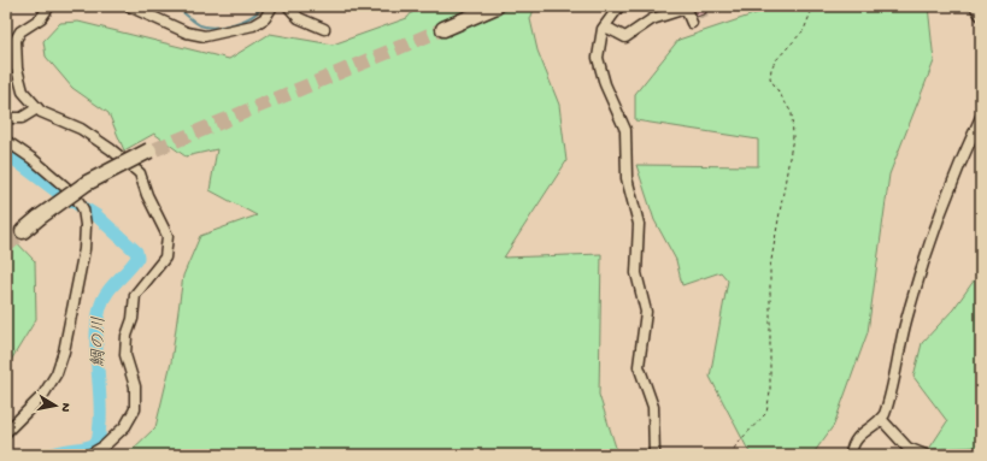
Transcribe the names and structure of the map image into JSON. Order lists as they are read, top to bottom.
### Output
{
  "water": ["鯛の川"],
  "north": "right"
}
